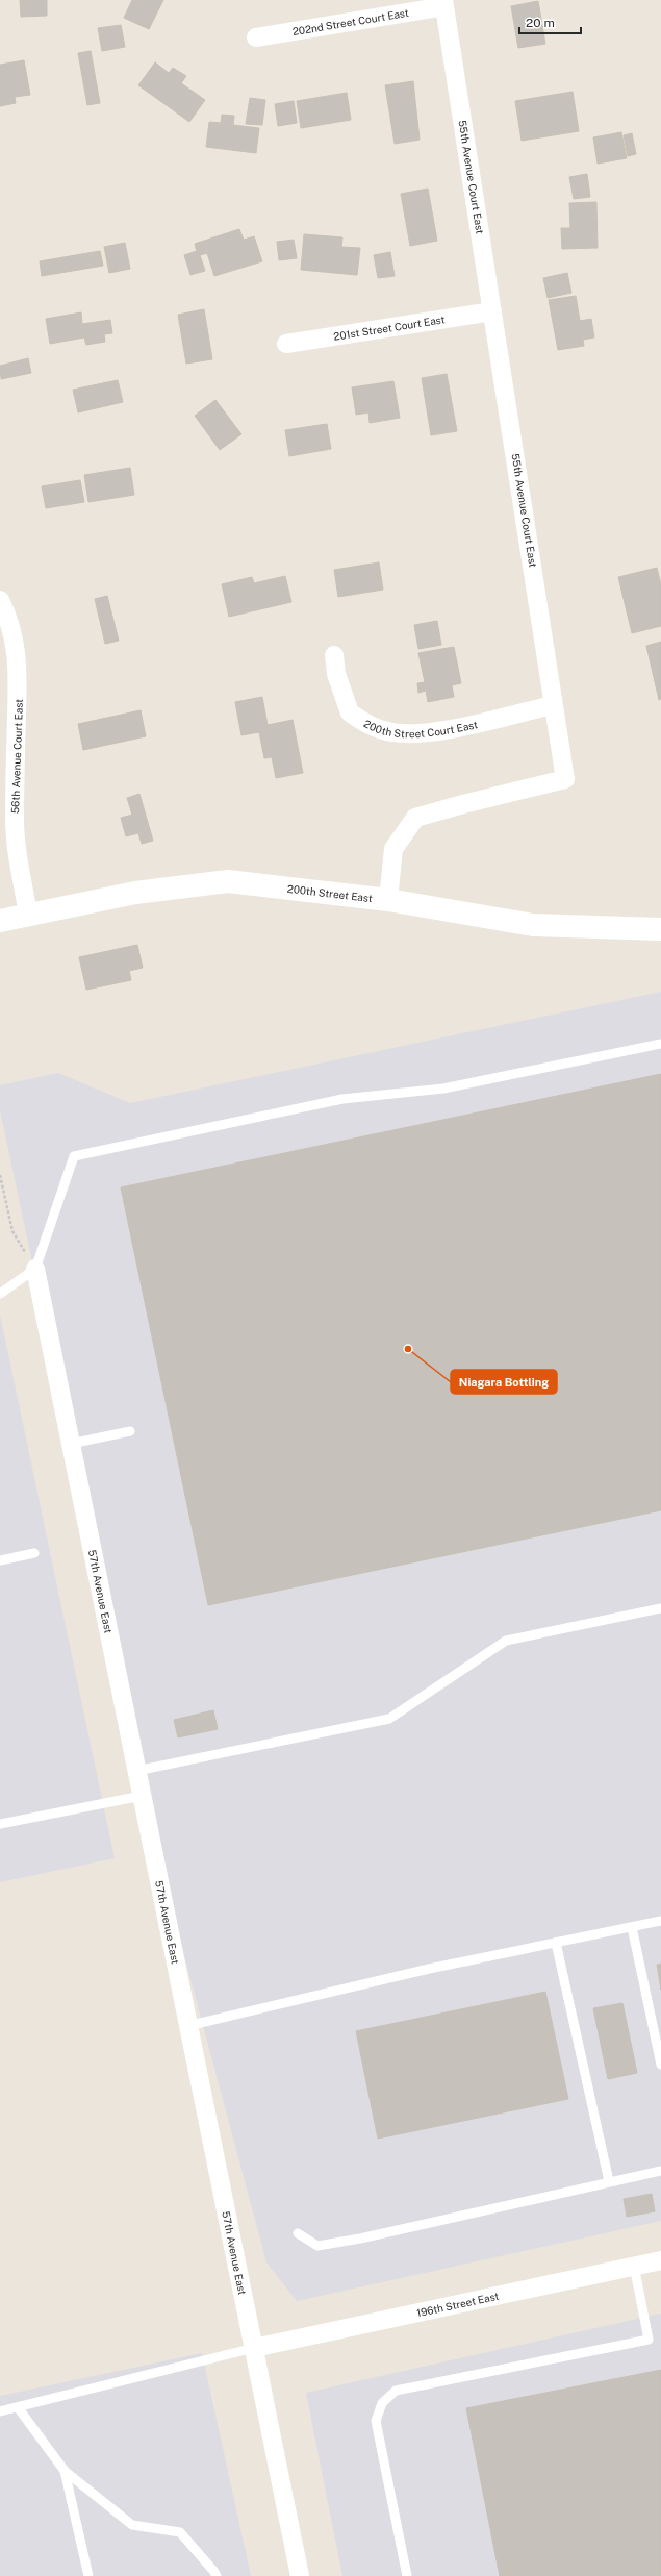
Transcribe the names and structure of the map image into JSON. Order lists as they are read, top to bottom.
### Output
{
  "streets": {
    "street": [
      "202nd Street Court East",
      "55th Avenue Court East",
      "201st Street Court East",
      "200th Street Court East",
      "56th Avenue Court East",
      "200th Street East",
      "57th Avenue East",
      "196th Street East"
    ]
  },
  "crossings": [
    ["202nd Street Court East", "55th Avenue Court East"],
    ["55th Avenue Court East", "201st Street Court East"],
    ["55th Avenue Court East", "200th Street Court East"],
    ["55th Avenue Court East", "200th Street East"],
    ["56th Avenue Court East", "200th Street East"],
    ["57th Avenue East", "196th Street East"]
  ],
  "places": ["Niagara Bottling"],
  "scale_bar": "20 m"
}
